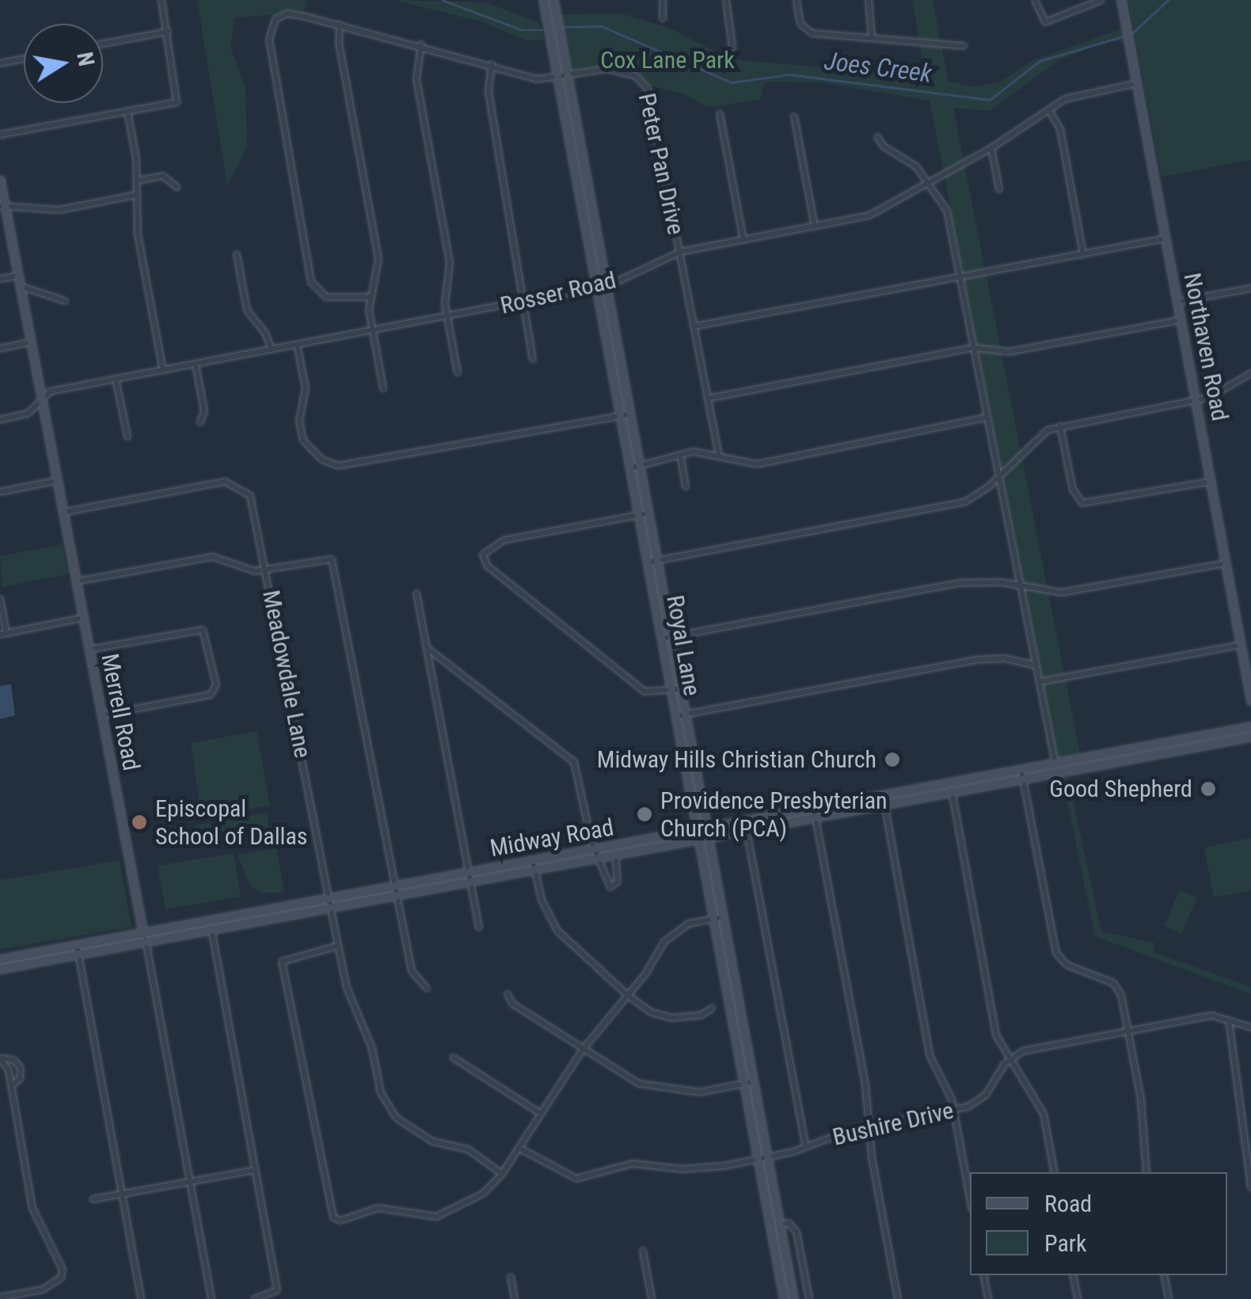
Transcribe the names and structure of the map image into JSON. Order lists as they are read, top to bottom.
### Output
{
  "streets": {
    "main road": [
      "Northaven Road",
      "Royal Lane",
      "Merrell Road",
      "Midway Road"
    ],
    "street": [
      "Peter Pan Drive",
      "Rosser Road",
      "Meadowdale Lane",
      "Bushire Drive"
    ]
  },
  "crossings": [
    ["Peter Pan Drive", "Rosser Road"],
    ["Peter Pan Drive", "Royal Lane"],
    ["Rosser Road", "Northaven Road"],
    ["Rosser Road", "Royal Lane"],
    ["Rosser Road", "Merrell Road"],
    ["Royal Lane", "Midway Road"],
    ["Royal Lane", "Bushire Drive"],
    ["Meadowdale Lane", "Merrell Road"],
    ["Meadowdale Lane", "Midway Road"],
    ["Merrell Road", "Midway Road"]
  ],
  "water": ["Joes Creek"],
  "parks": ["Cox Lane Park"],
  "places": [
    "Midway Hills Christian Church",
    "Good Shepherd",
    "Providence Presbyterian Church (PCA)",
    "Episcopal School of Dallas"
  ],
  "legend": ["Road", "Park"],
  "north": "right"
}
